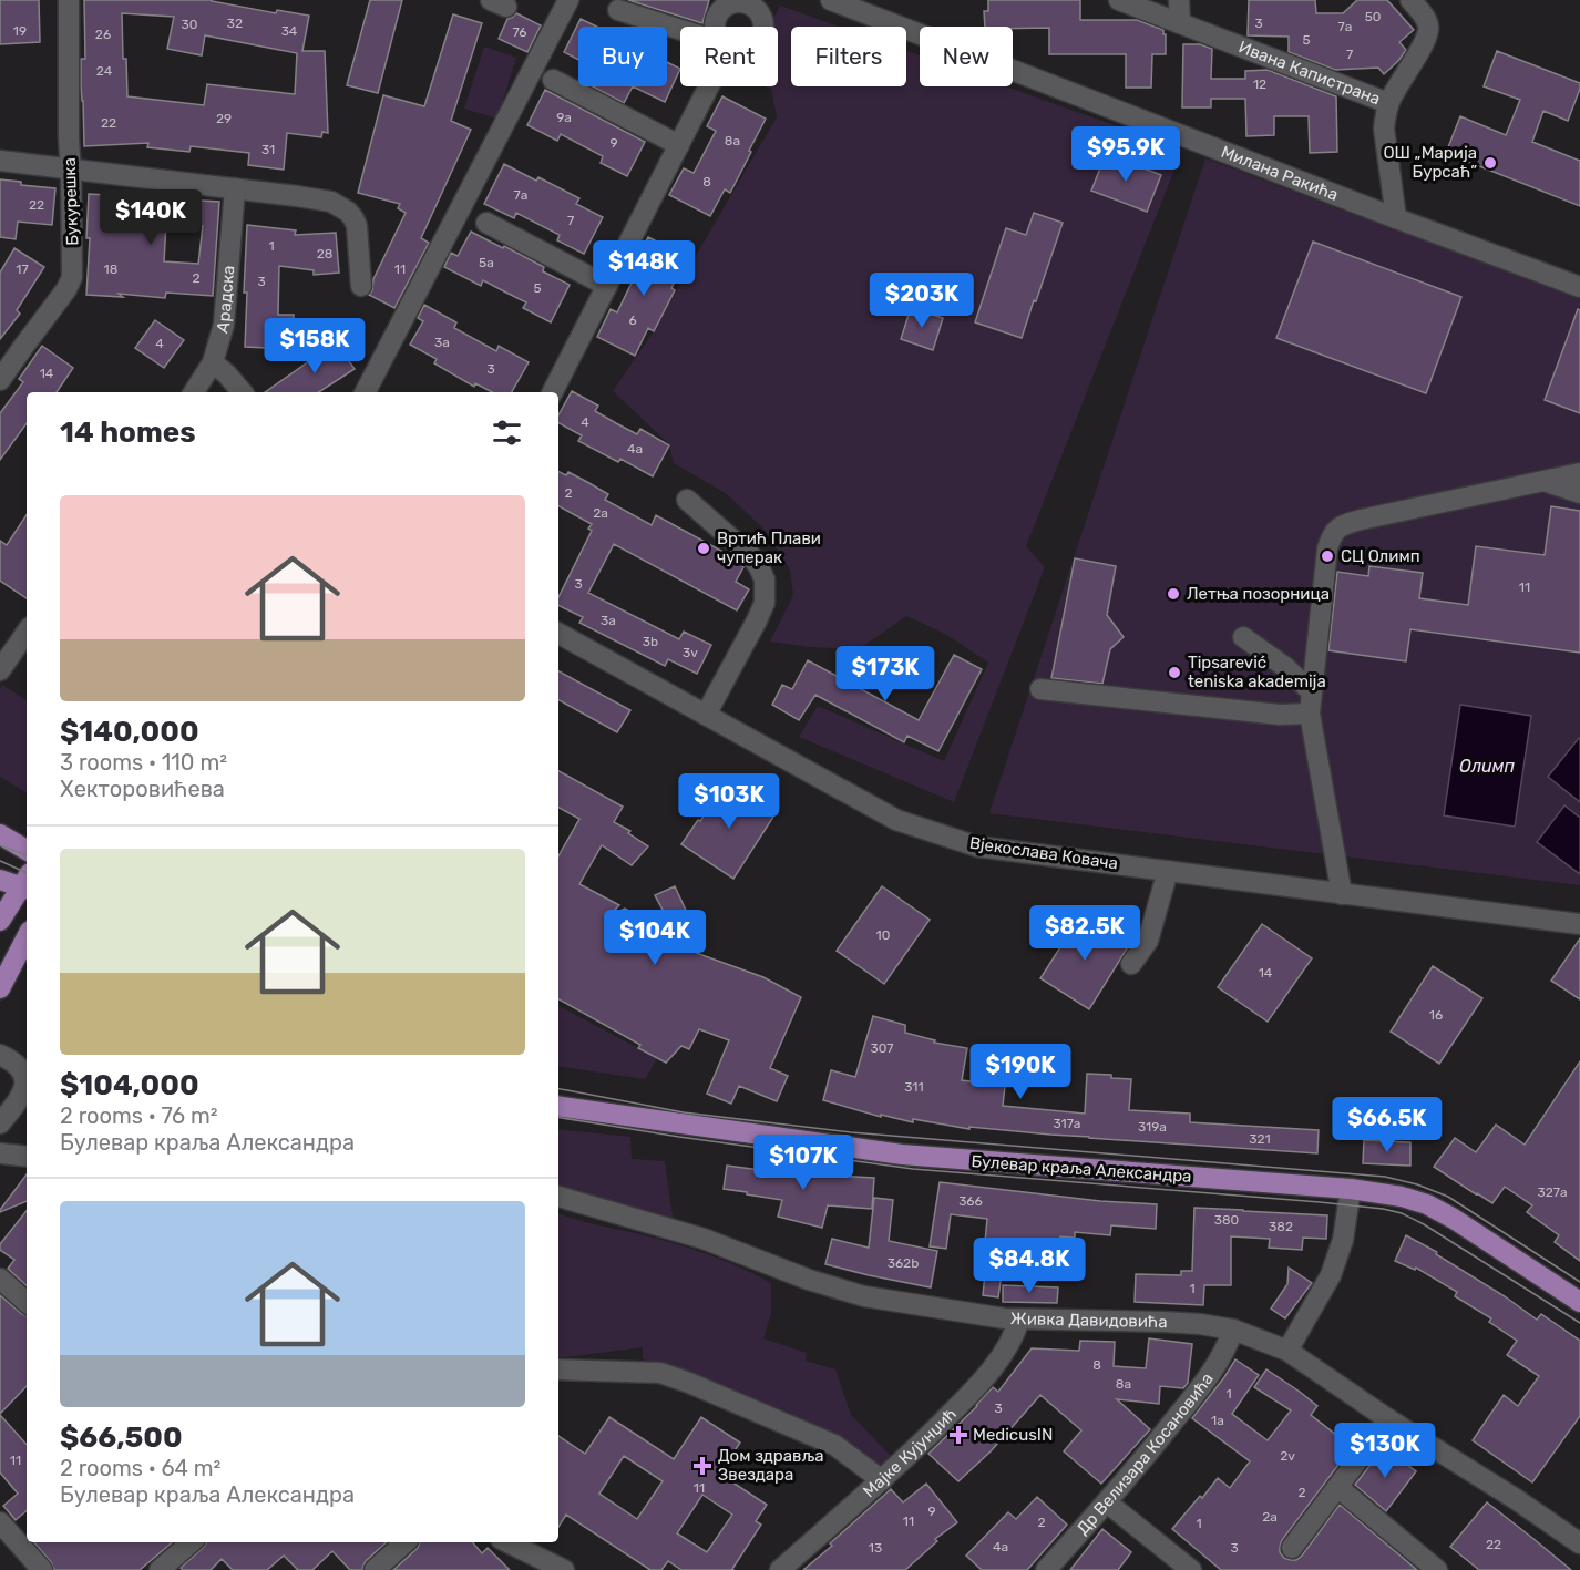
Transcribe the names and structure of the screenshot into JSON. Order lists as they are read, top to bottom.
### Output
{
  "streets": {
    "main road": ["Булевар краља Александра"],
    "street": [
      "Ивана Капистрана",
      "Милана Ракића",
      "Букурешка",
      "Арадска",
      "Вјекослава Ковача",
      "Живка Давидовића",
      "Мајке Кујунџић",
      "Др Велизара Косановића"
    ]
  },
  "crossings": [
    ["Живка Давидовића", "Мајке Кујунџић"],
    ["Живка Давидовића", "Др Велизара Косановића"]
  ],
  "water": ["Олимп"],
  "places": {
    "other": [
      "ОШ „Марија Бурсаћ”",
      "Вртић Плави чуперак",
      "СЦ Олимп",
      "Летња позорница",
      "Tipsarević teniska akademija"
    ],
    "health": ["MedicusIN", "Дом здравља Звездара"]
  },
  "house_numbers": [
    "50",
    "32",
    "3",
    "30",
    "7a",
    "19",
    "34",
    "76",
    "26",
    "5",
    "7",
    "24",
    "12",
    "9a",
    "29",
    "22",
    "8a",
    "9",
    "31",
    "8",
    "7a",
    "22",
    "7",
    "1",
    "28",
    "5a",
    "17",
    "18",
    "11",
    "2",
    "3",
    "5",
    "6",
    "3a",
    "4",
    "3",
    "14",
    "4",
    "4a",
    "2",
    "2a",
    "3",
    "11",
    "3a",
    "3b",
    "3v",
    "10",
    "14",
    "16",
    "307",
    "311",
    "317a",
    "319a",
    "321",
    "327a",
    "366",
    "380",
    "382",
    "362b",
    "1",
    "8",
    "8a",
    "1",
    "3",
    "1a",
    "2v",
    "11",
    "11",
    "2",
    "9",
    "2a",
    "11",
    "2",
    "1",
    "22",
    "4a",
    "13",
    "3"
  ],
  "page": {
    "chip": [
      "Buy",
      "Rent",
      "Filters",
      "New"
    ],
    "price": [
      "$95.9K",
      "$140K",
      "$148K",
      "$203K",
      "$158K",
      "$173K",
      "$103K",
      "$82.5K",
      "$104K",
      "$190K",
      "$66.5K",
      "$107K",
      "$84.8K",
      "$130K"
    ],
    "heading": "14 homes",
    "list": [
      {
        "name": "$140,000",
        "note": "3 rooms · 110 m² · Хекторовићева"
      },
      {
        "name": "$104,000",
        "note": "2 rooms · 76 m² · Булевар краља Александра"
      },
      {
        "name": "$66,500",
        "note": "2 rooms · 64 m² · Булевар краља Александра"
      }
    ]
  }
}
